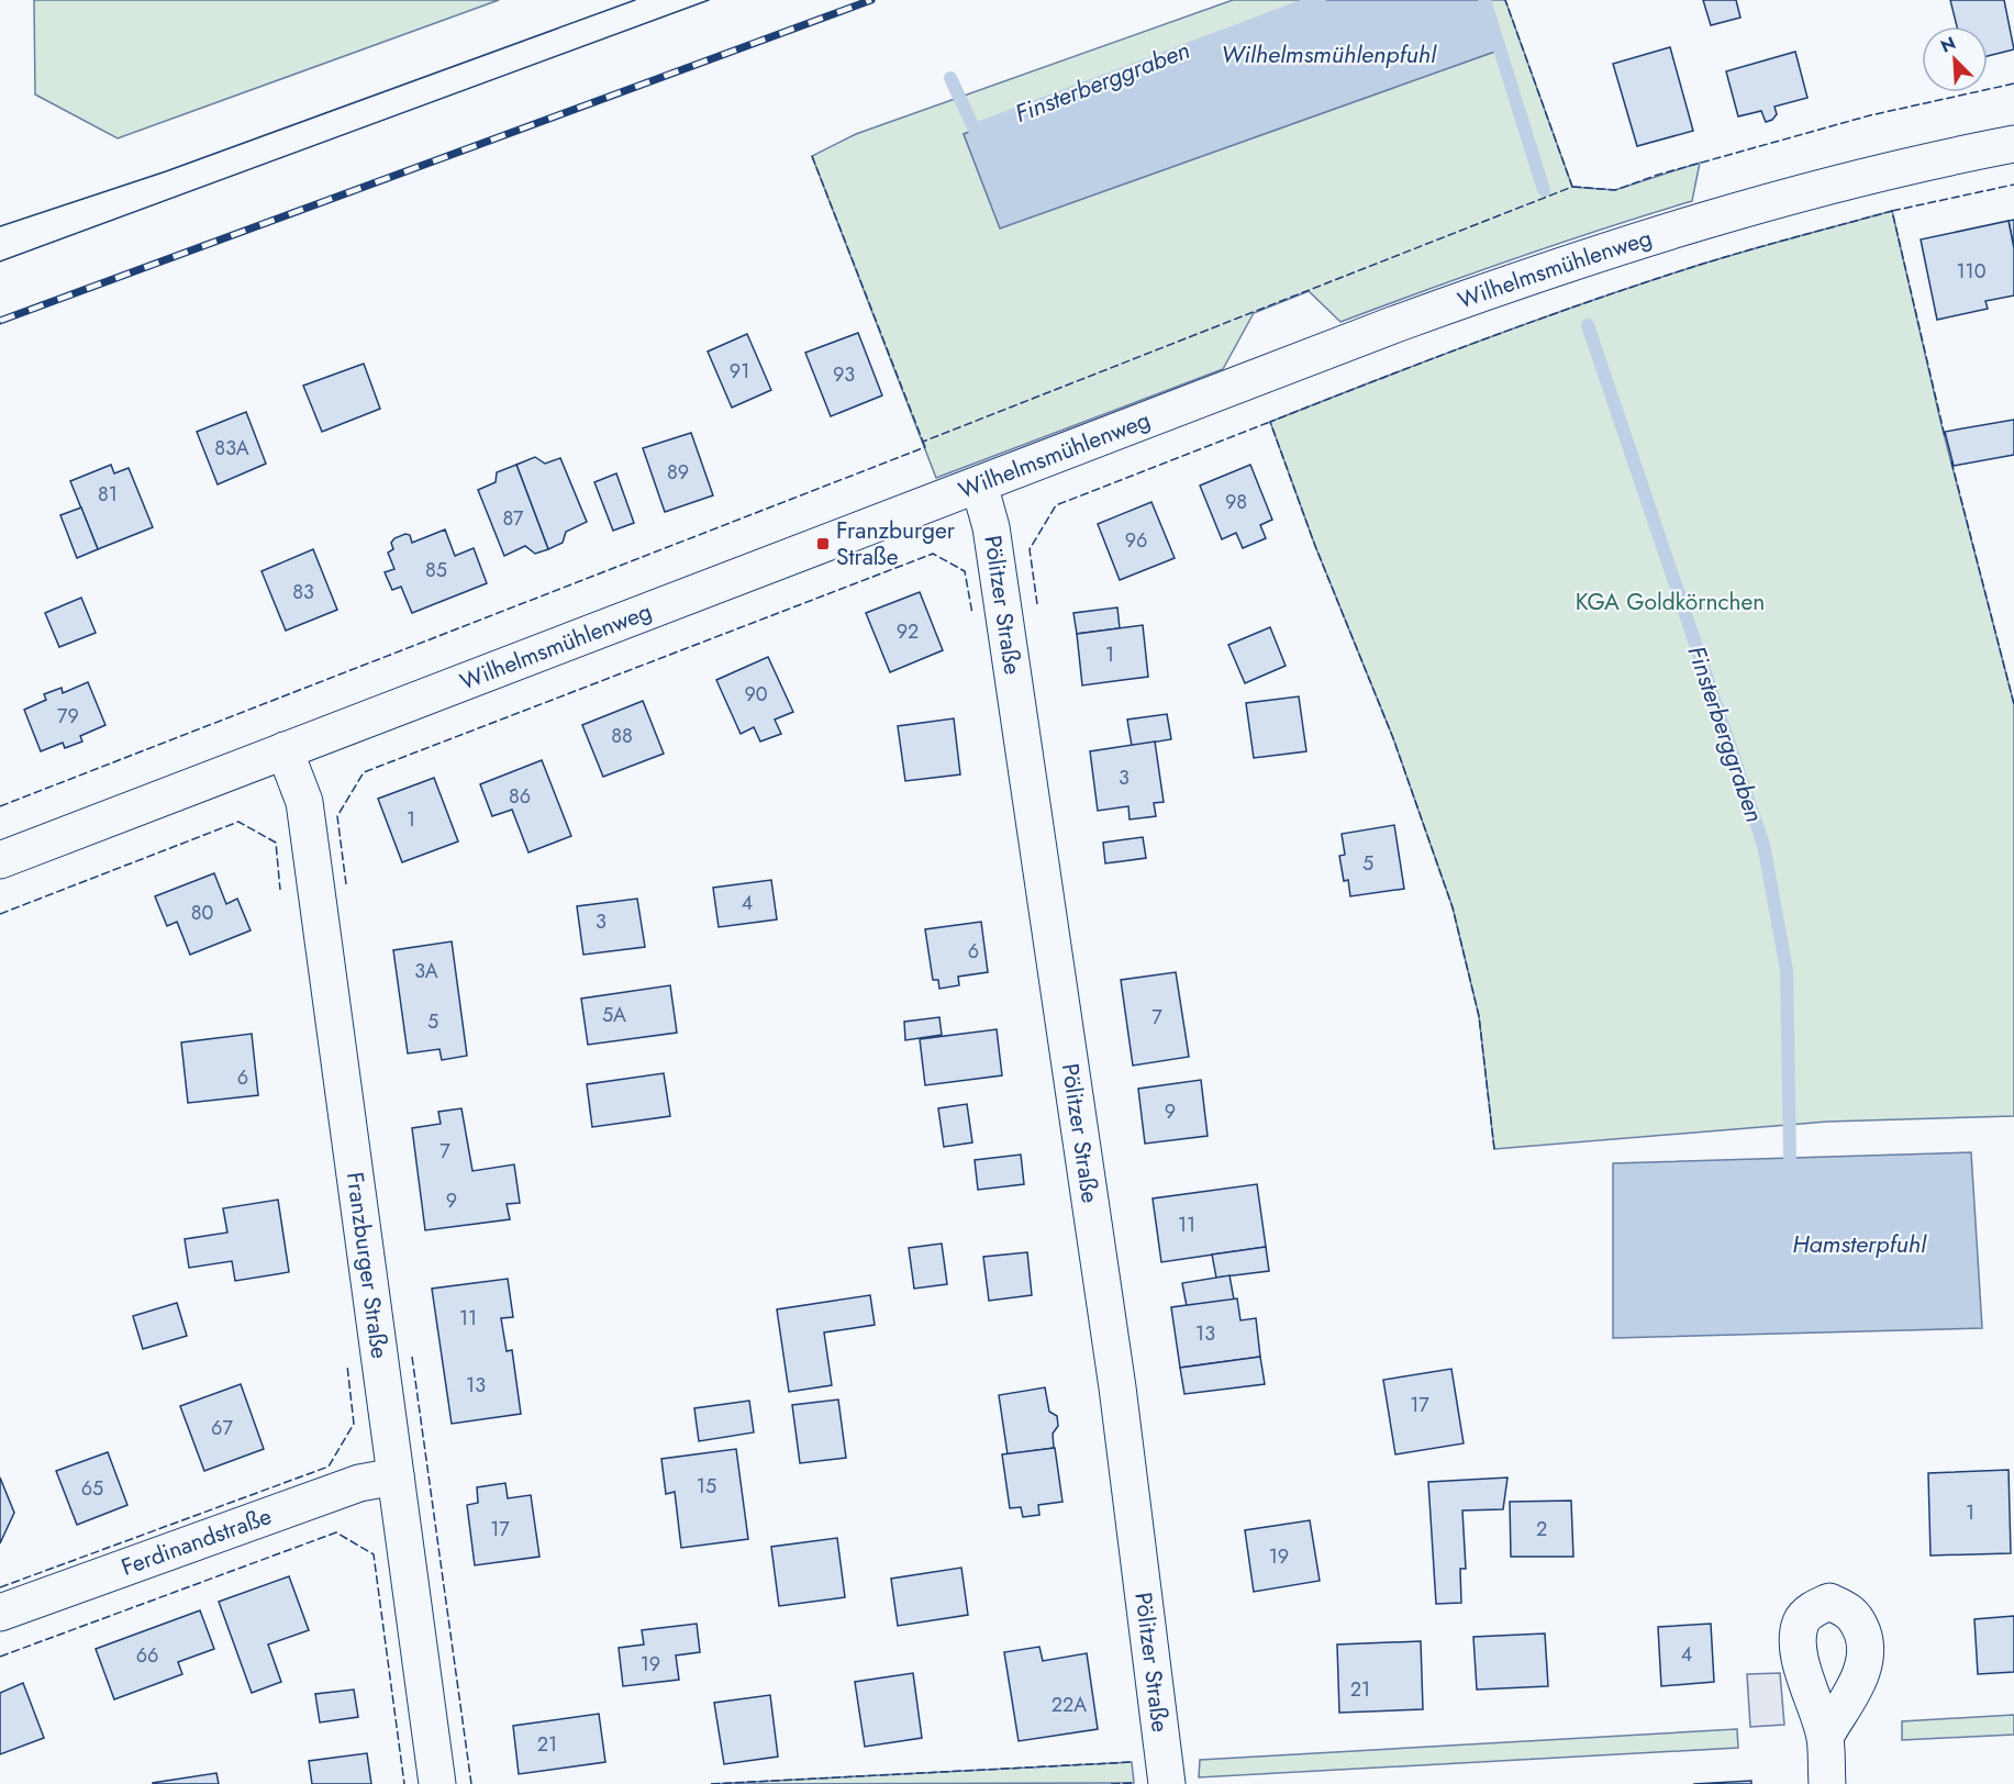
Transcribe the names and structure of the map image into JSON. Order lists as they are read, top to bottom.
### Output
{
  "streets": {
    "street": [
      "Wilhelmsmühlenweg",
      "Pölitzer Straße",
      "Franzburger Straße",
      "Ferdinandstraße"
    ]
  },
  "crossings": [
    ["Wilhelmsmühlenweg", "Pölitzer Straße"],
    ["Wilhelmsmühlenweg", "Franzburger Straße"],
    ["Franzburger Straße", "Ferdinandstraße"]
  ],
  "water": ["Wilhelmsmühlenpfuhl", "Finsterberggraben", "Hamsterpfuhl"],
  "parks": ["KGA Goldkörnchen"],
  "places": {
    "transit": ["Franzburger Straße"]
  },
  "house_numbers": [
    "110",
    "91",
    "93",
    "83A",
    "89",
    "81",
    "98",
    "87",
    "96",
    "85",
    "83",
    "92",
    "1",
    "90",
    "79",
    "88",
    "3",
    "86",
    "1",
    "5",
    "4",
    "80",
    "3",
    "6",
    "3A",
    "5A",
    "7",
    "5",
    "6",
    "9",
    "7",
    "9",
    "11",
    "11",
    "13",
    "13",
    "17",
    "67",
    "15",
    "65",
    "1",
    "17",
    "2",
    "19",
    "4",
    "66",
    "19",
    "21",
    "22A",
    "21"
  ],
  "north": "top left"
}
